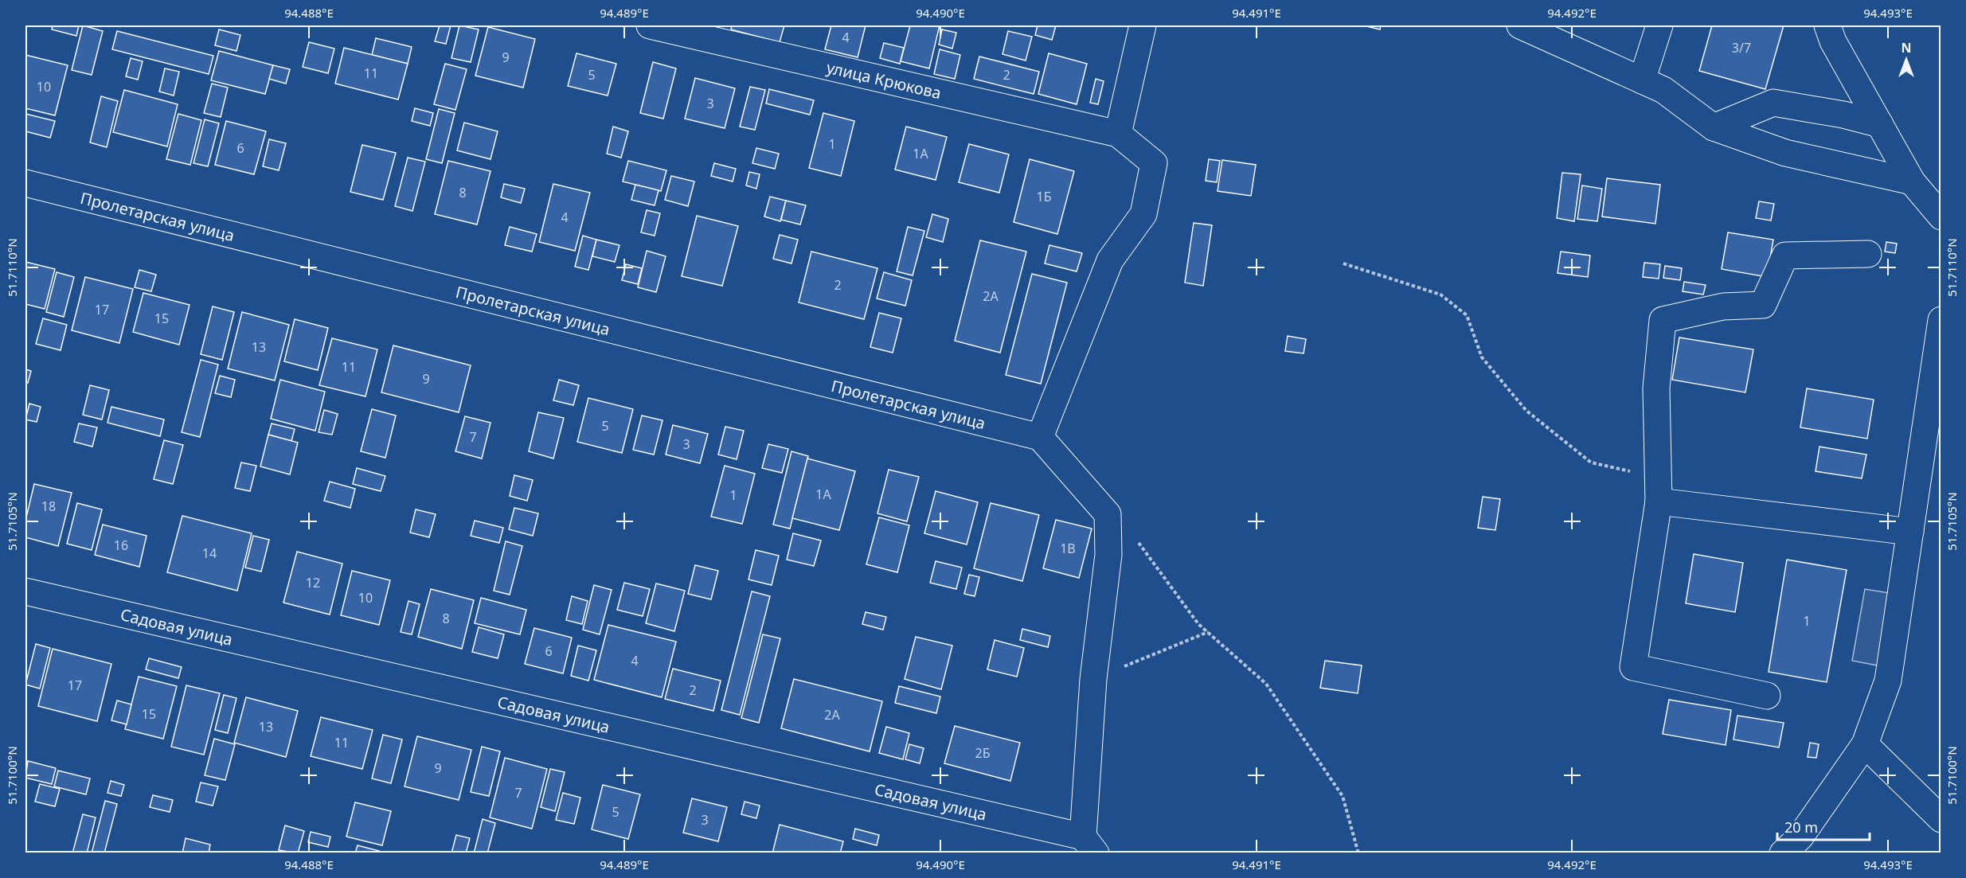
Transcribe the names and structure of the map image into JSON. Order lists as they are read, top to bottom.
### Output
{
  "streets": {
    "street": ["улица Крюкова", "Пролетарская улица", "Садовая улица"]
  },
  "house_numbers": [
    "4",
    "3/7",
    "9",
    "11",
    "5",
    "2",
    "10",
    "3",
    "1",
    "6",
    "1А",
    "8",
    "1Б",
    "4",
    "2",
    "2А",
    "17",
    "15",
    "13",
    "11",
    "9",
    "5",
    "7",
    "3",
    "1А",
    "1",
    "18",
    "16",
    "1В",
    "14",
    "12",
    "10",
    "8",
    "1",
    "6",
    "4",
    "17",
    "2",
    "15",
    "2А",
    "13",
    "11",
    "2Б",
    "9",
    "7",
    "5",
    "3"
  ],
  "scale_bar": "20 m",
  "north": "top",
  "coordinates": [
    "94.488°E",
    "94.489°E",
    "94.490°E",
    "94.491°E",
    "94.492°E",
    "94.493°E",
    "51.7110°N",
    "51.7105°N",
    "51.7100°N"
  ]
}
